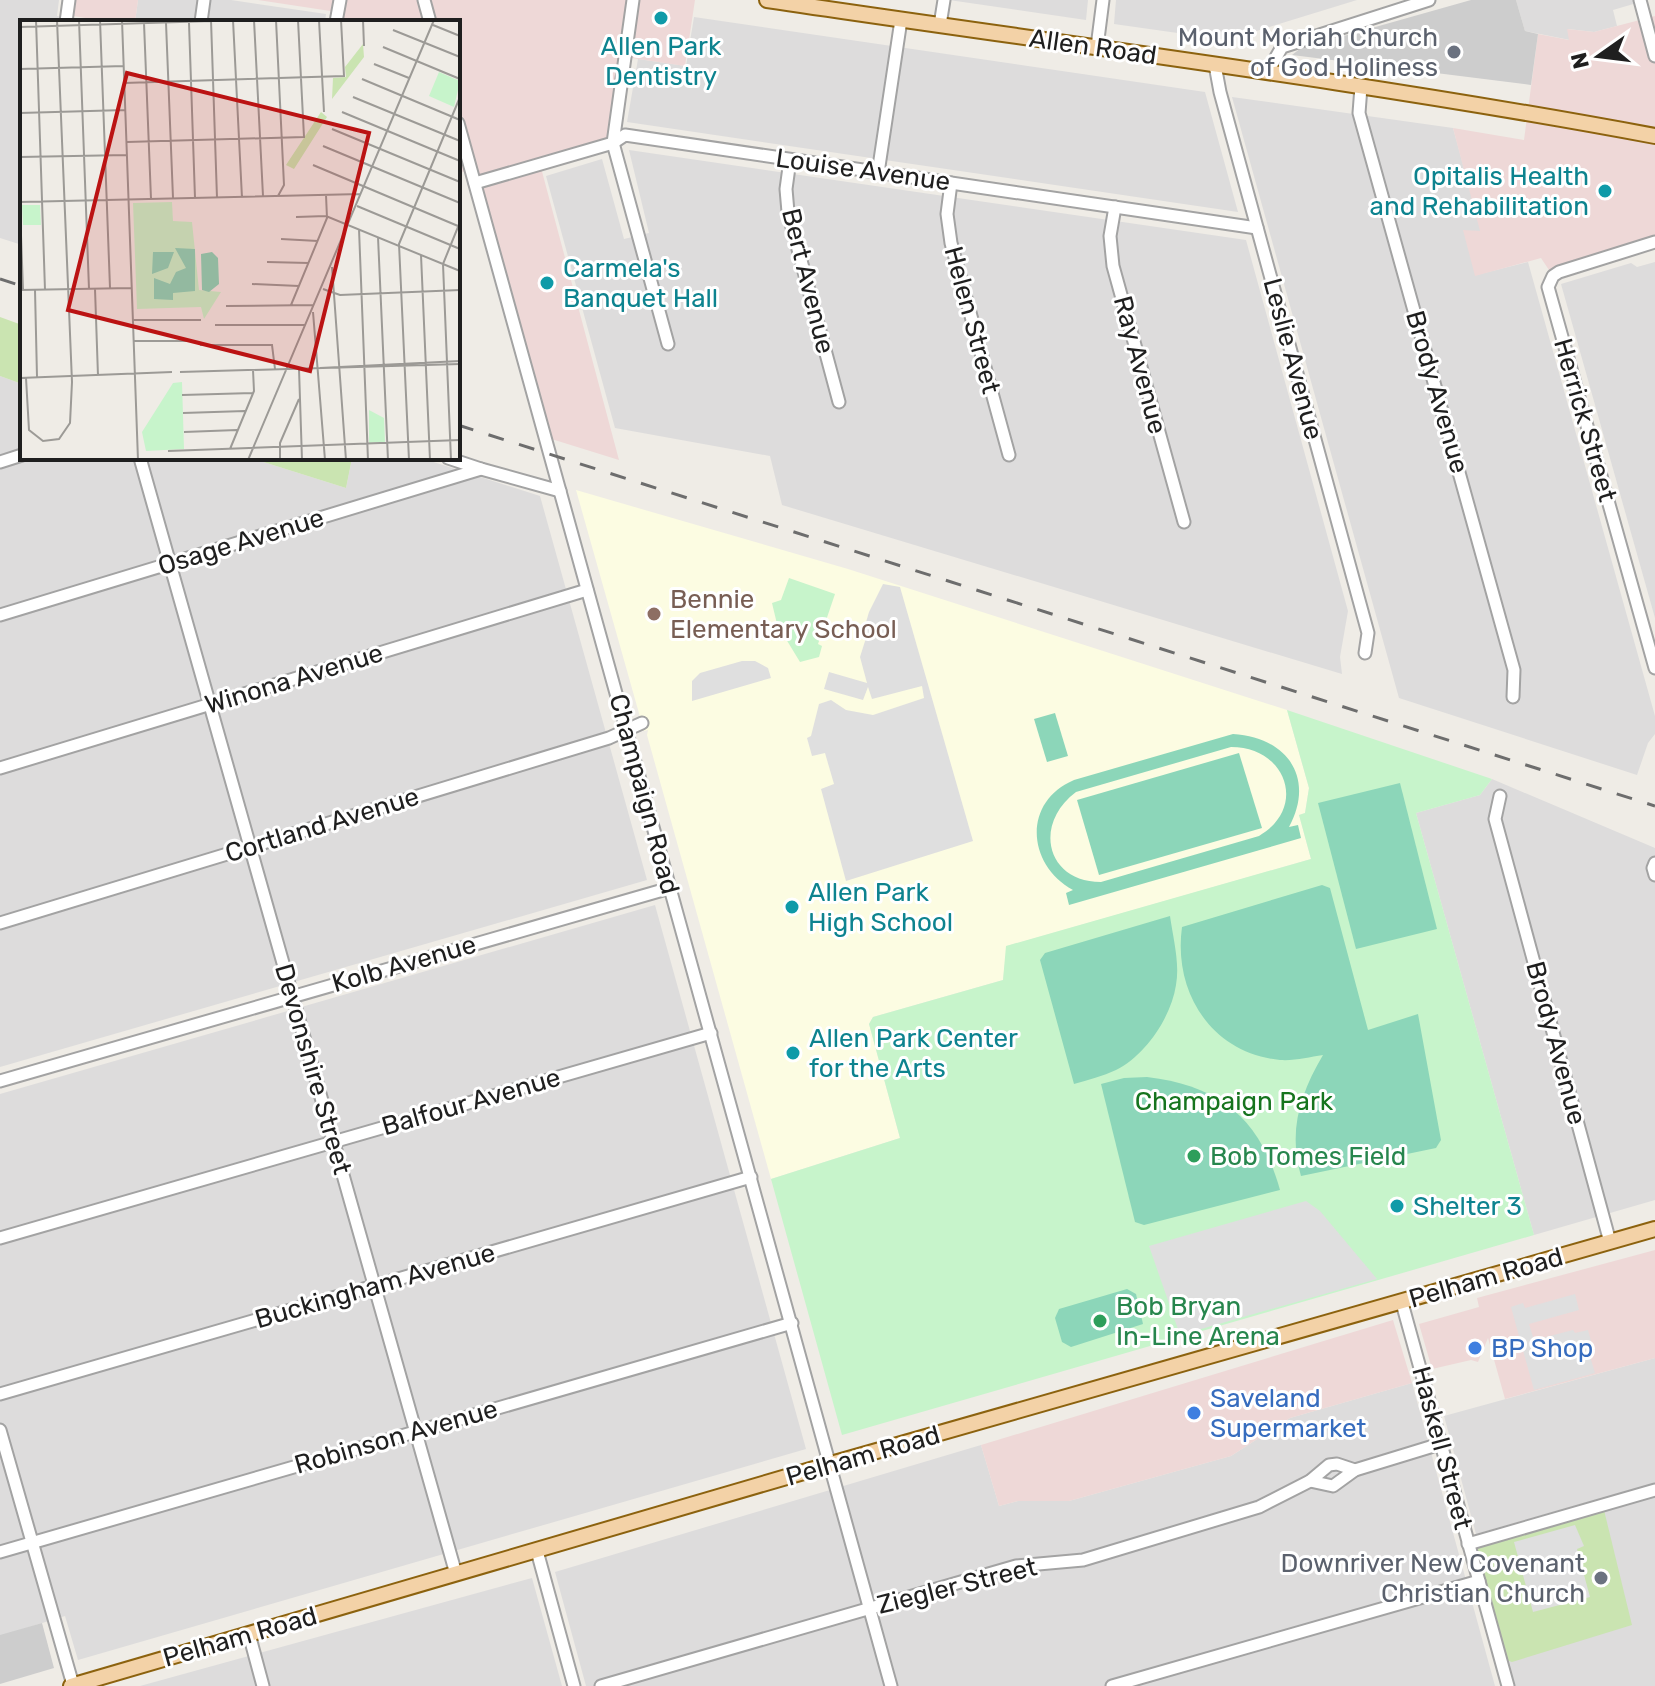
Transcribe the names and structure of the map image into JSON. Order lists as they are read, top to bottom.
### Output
{
  "streets": {
    "main road": ["Allen Road", "Pelham Road"],
    "street": [
      "Louise Avenue",
      "Bert Avenue",
      "Helen Street",
      "Leslie Avenue",
      "Ray Avenue",
      "Brody Avenue",
      "Herrick Street",
      "Osage Avenue",
      "Winona Avenue",
      "Champaign Road",
      "Cortland Avenue",
      "Kolb Avenue",
      "Devonshire Street",
      "Balfour Avenue",
      "Buckingham Avenue",
      "Robinson Avenue",
      "Haskell Street",
      "Ziegler Street"
    ]
  },
  "crossings": [
    ["Allen Road", "Leslie Avenue"],
    ["Allen Road", "Brody Avenue"],
    ["Louise Avenue", "Bert Avenue"],
    ["Louise Avenue", "Helen Street"],
    ["Louise Avenue", "Leslie Avenue"],
    ["Louise Avenue", "Ray Avenue"],
    ["Louise Avenue", "Champaign Road"],
    ["Brody Avenue", "Pelham Road"],
    ["Osage Avenue", "Devonshire Street"],
    ["Winona Avenue", "Champaign Road"],
    ["Winona Avenue", "Devonshire Street"],
    ["Champaign Road", "Cortland Avenue"],
    ["Champaign Road", "Kolb Avenue"],
    ["Champaign Road", "Balfour Avenue"],
    ["Champaign Road", "Pelham Road"],
    ["Champaign Road", "Buckingham Avenue"],
    ["Champaign Road", "Robinson Avenue"],
    ["Champaign Road", "Ziegler Street"],
    ["Cortland Avenue", "Devonshire Street"],
    ["Kolb Avenue", "Devonshire Street"],
    ["Devonshire Street", "Balfour Avenue"],
    ["Devonshire Street", "Pelham Road"],
    ["Devonshire Street", "Buckingham Avenue"],
    ["Devonshire Street", "Robinson Avenue"],
    ["Pelham Road", "Haskell Street"],
    ["Haskell Street", "Ziegler Street"]
  ],
  "parks": ["Champaign Park"],
  "places": [
    "Allen Park Dentistry",
    "Mount Moriah Church of God Holiness",
    "Opitalis Health and Rehabilitation",
    "Carmela's Banquet Hall",
    "Bennie Elementary School",
    "Allen Park High School",
    "Allen Park Center for the Arts",
    "Bob Tomes Field",
    "Shelter 3",
    "Bob Bryan In-Line Arena",
    "BP Shop",
    "Saveland Supermarket",
    "Downriver New Covenant Christian Church"
  ],
  "north": "left"
}
